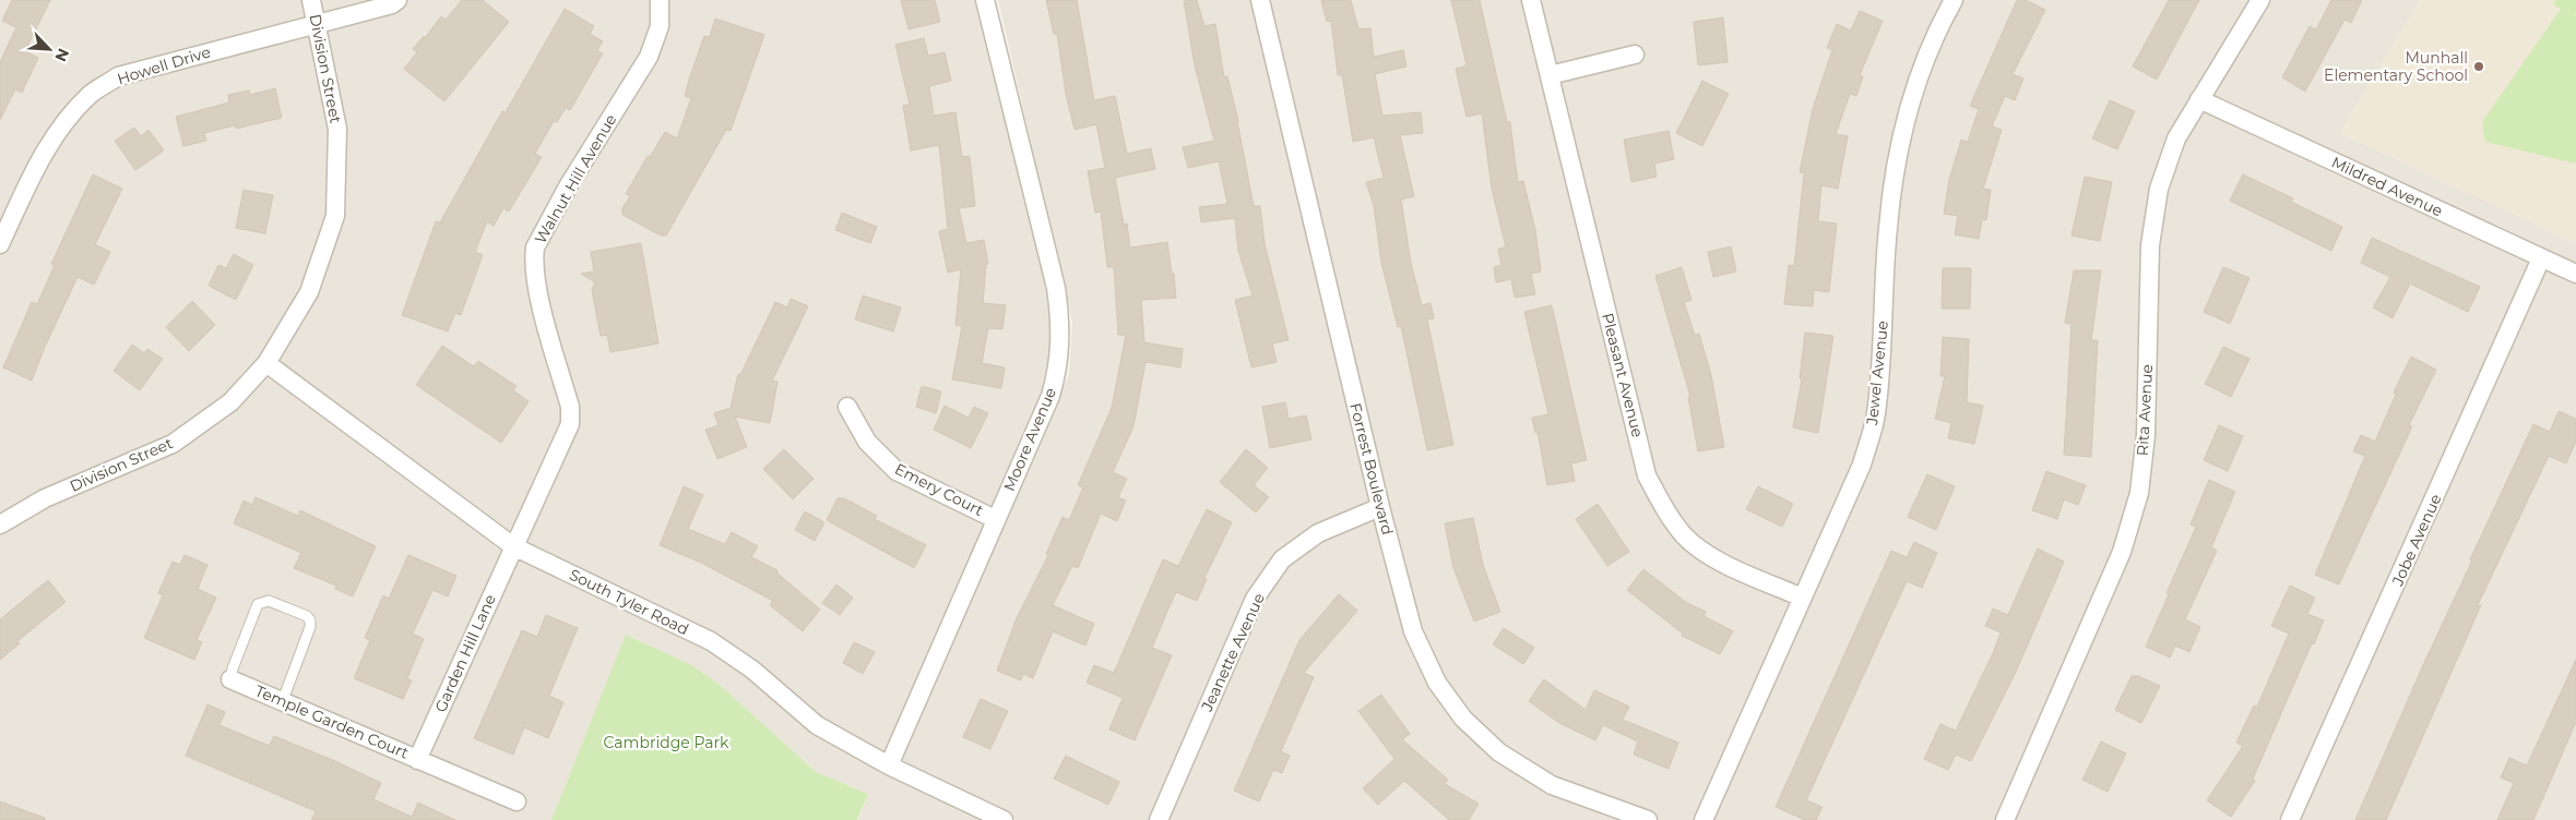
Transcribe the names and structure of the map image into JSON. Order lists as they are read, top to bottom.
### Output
{
  "streets": {
    "street": [
      "Howell Drive",
      "Division Street",
      "Walnut Hill Avenue",
      "Mildred Avenue",
      "Jewel Avenue",
      "Pleasant Avenue",
      "Rita Avenue",
      "Moore Avenue",
      "Forrest Boulevard",
      "Emery Court",
      "Jobe Avenue",
      "South Tyler Road",
      "Jeanette Avenue",
      "Garden Hill Lane",
      "Temple Garden Court"
    ]
  },
  "crossings": [
    ["Howell Drive", "Division Street"],
    ["Division Street", "South Tyler Road"],
    ["Walnut Hill Avenue", "South Tyler Road"],
    ["Walnut Hill Avenue", "Garden Hill Lane"],
    ["Mildred Avenue", "Rita Avenue"],
    ["Mildred Avenue", "Jobe Avenue"],
    ["Jewel Avenue", "Pleasant Avenue"],
    ["Moore Avenue", "Emery Court"],
    ["Moore Avenue", "South Tyler Road"],
    ["Forrest Boulevard", "Jeanette Avenue"],
    ["South Tyler Road", "Garden Hill Lane"],
    ["Garden Hill Lane", "Temple Garden Court"]
  ],
  "parks": ["Cambridge Park"],
  "places": ["Munhall Elementary School"],
  "north": "bottom right"
}
